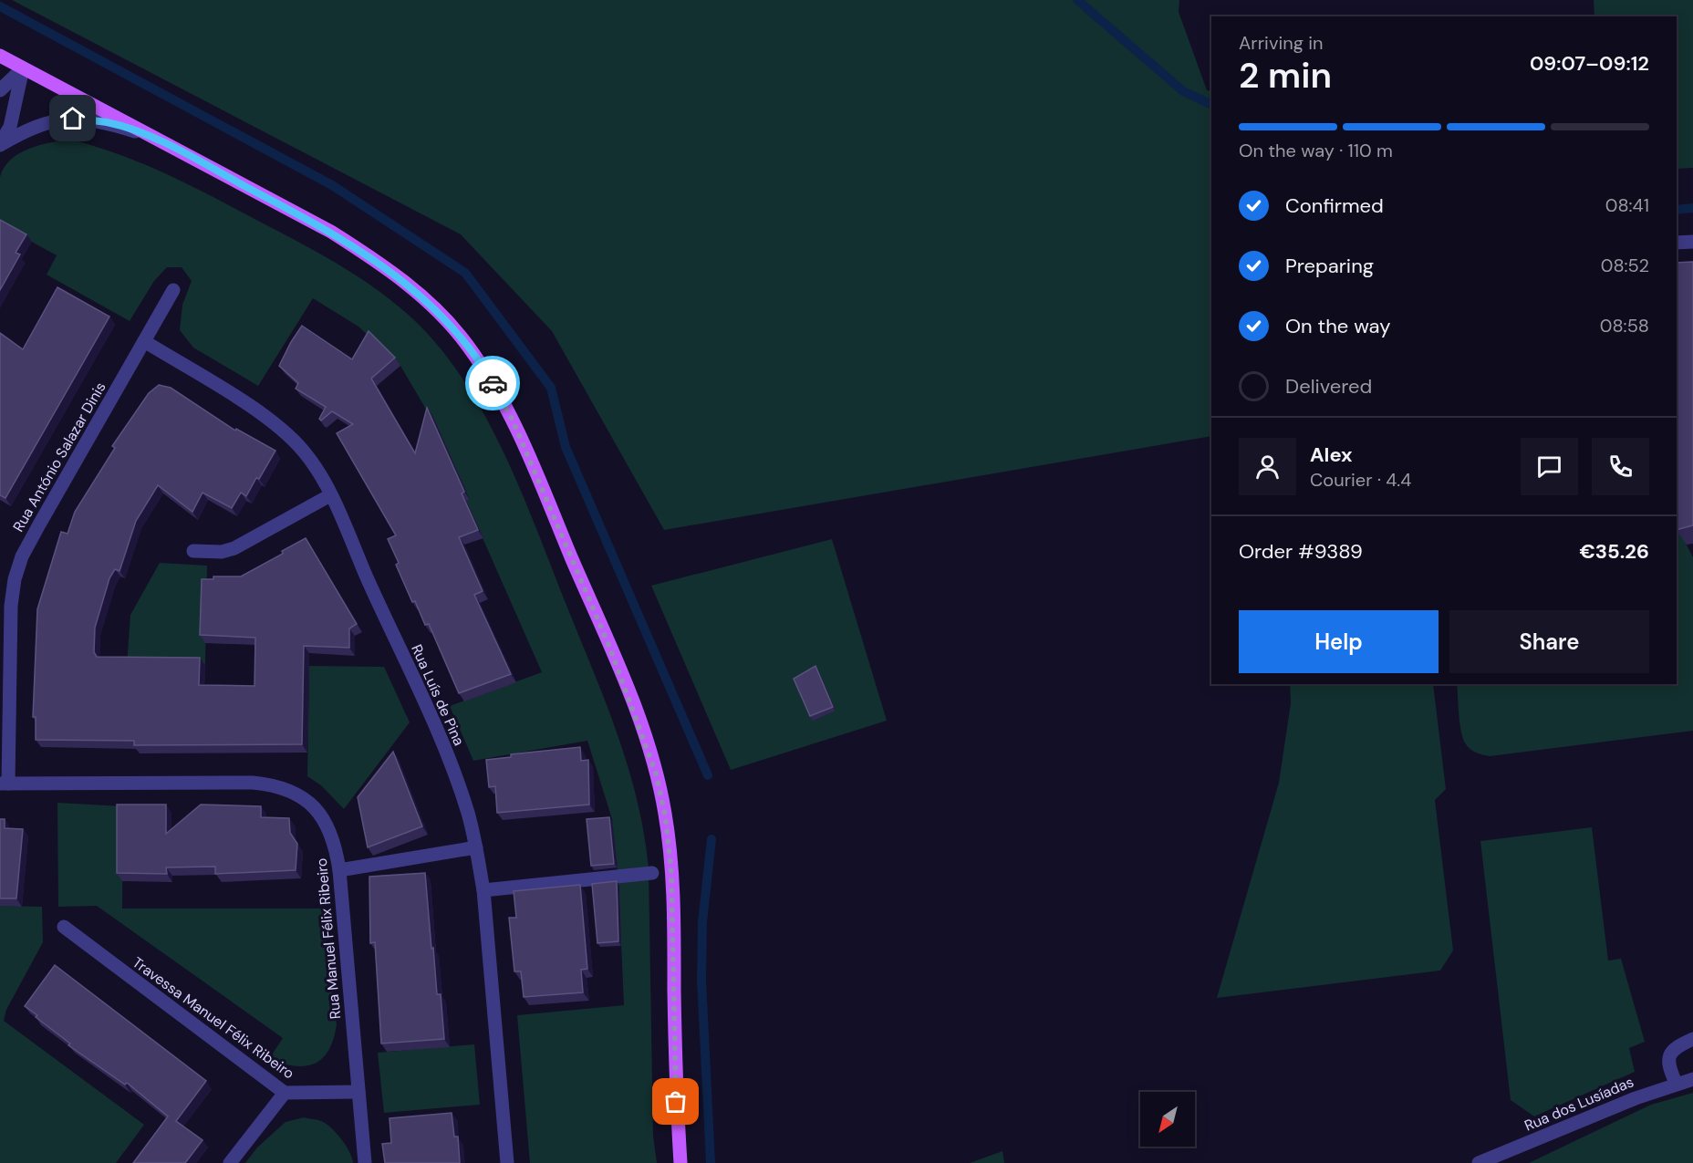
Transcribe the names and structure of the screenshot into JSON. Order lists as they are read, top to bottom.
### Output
{
  "streets": {
    "street": [
      "Rua António Salazar Dinis",
      "Rua Luís de Pina",
      "Rua Manuel Félix Ribeiro",
      "Travessa Manuel Félix Ribeiro",
      "Rua dos Lusíadas"
    ]
  },
  "crossings": [
    ["Rua António Salazar Dinis", "Rua Luís de Pina"],
    ["Rua António Salazar Dinis", "Rua Manuel Félix Ribeiro"],
    ["Rua Manuel Félix Ribeiro", "Travessa Manuel Félix Ribeiro"]
  ],
  "north": "bottom left",
  "page": {
    "heading": ["2 min", "Arriving in", "09:07–09:12"],
    "panel": [
      "Alex",
      "Courier · 4.4",
      "Order #9389",
      "€35.26"
    ],
    "bar": "On the way · 110 m",
    "list": [
      ["Confirmed", "08:41"],
      ["Preparing", "08:52"],
      ["On the way", "08:58"],
      "Delivered"
    ],
    "buttons": ["Help", "Share"]
  }
}
